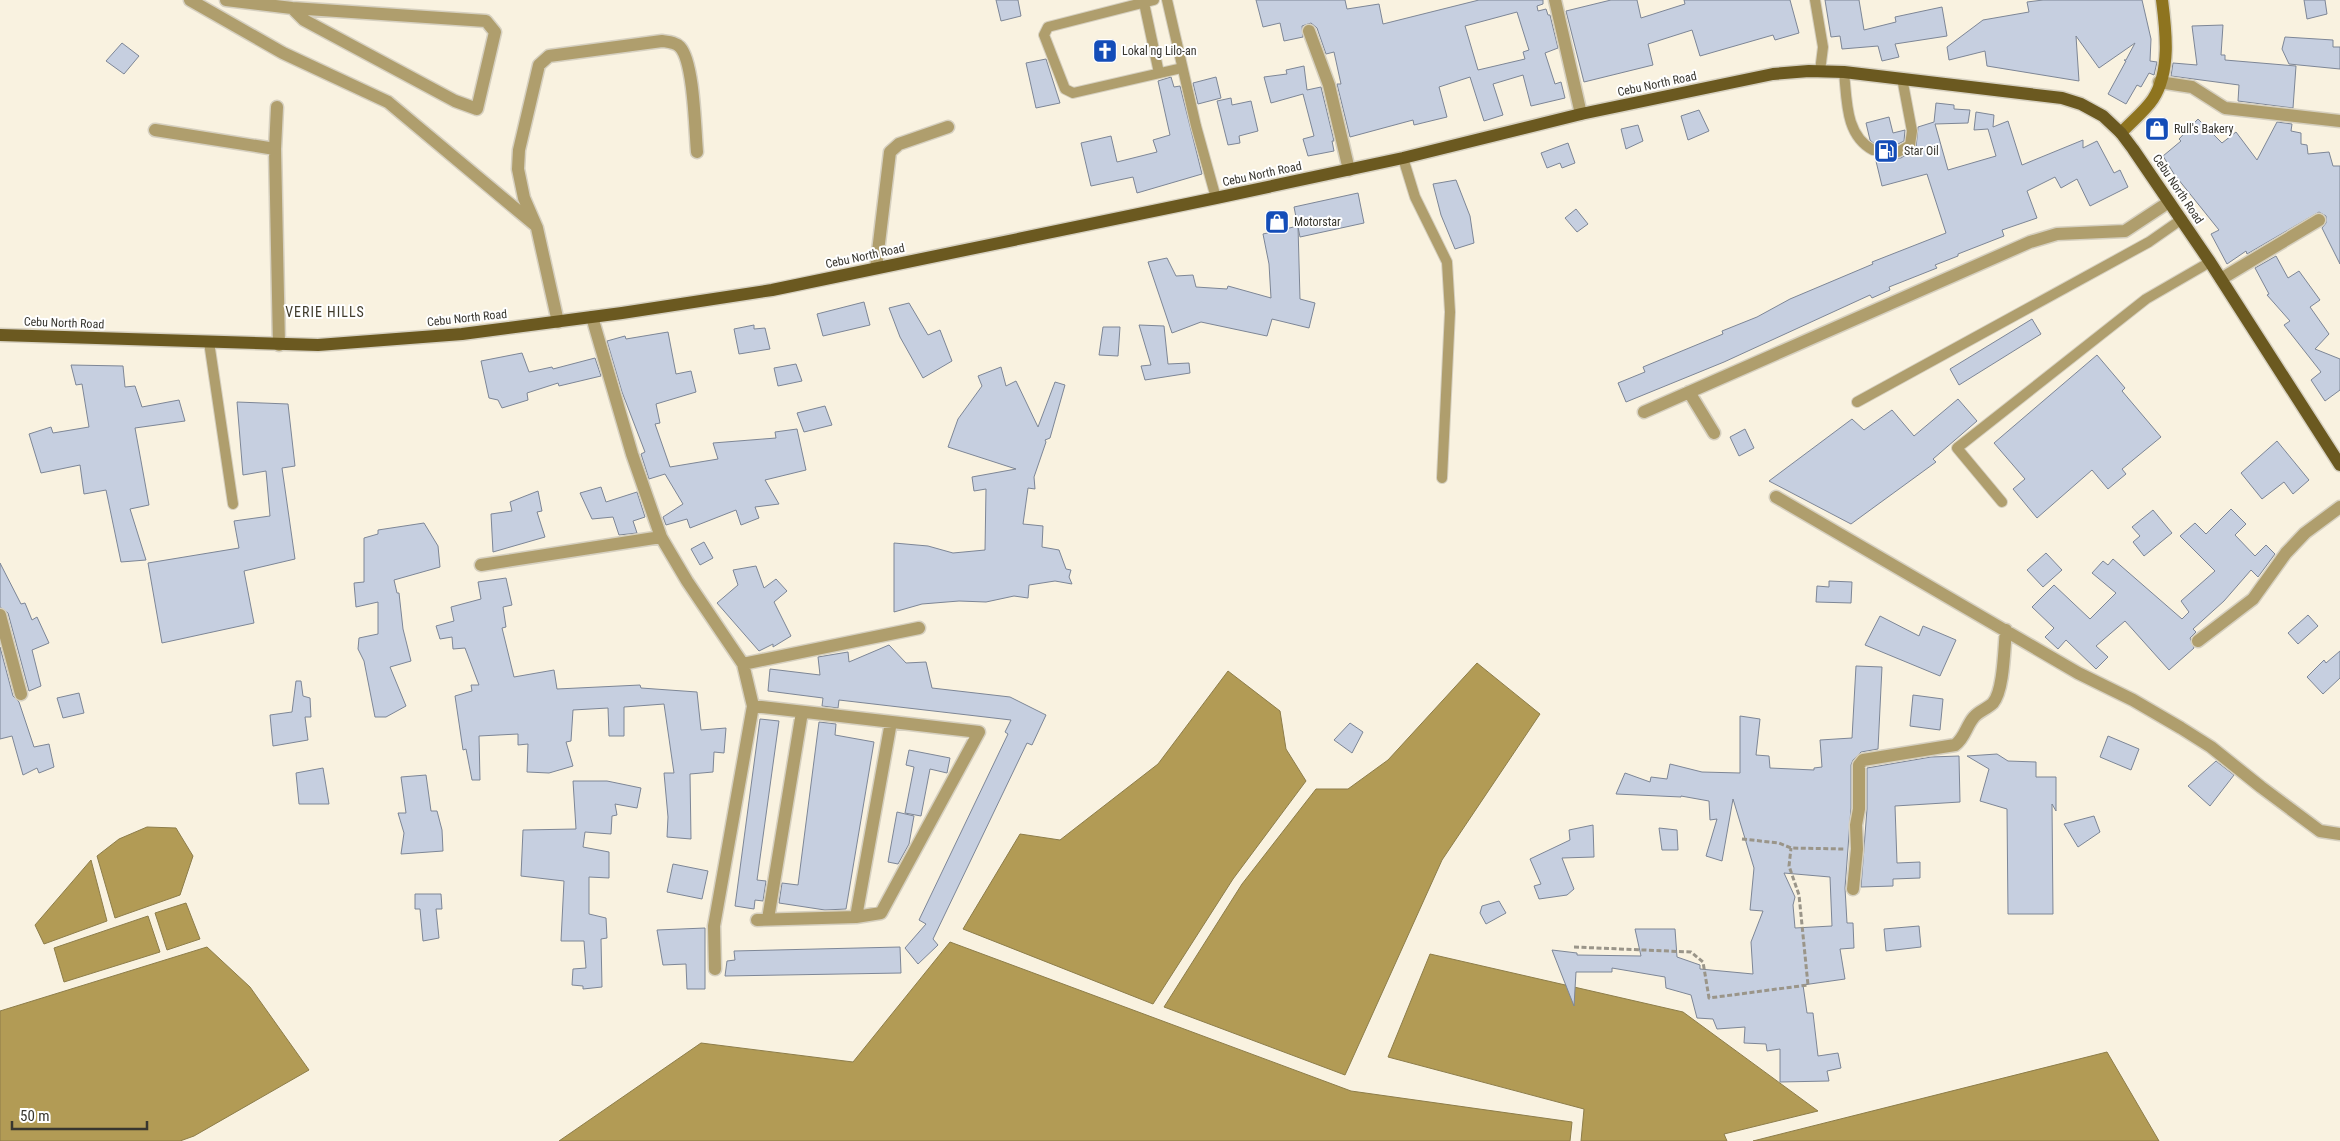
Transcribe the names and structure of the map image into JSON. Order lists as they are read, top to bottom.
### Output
{
  "streets": {
    "main road": ["Cebu North Road"]
  },
  "districts": ["VERIE HILLS"],
  "places": {
    "church": ["Lokal ng Lilo-an"],
    "shop": ["Rull's Bakery", "Motorstar"],
    "fuel station": ["Star Oil"]
  },
  "scale_bar": "50 m"
}
